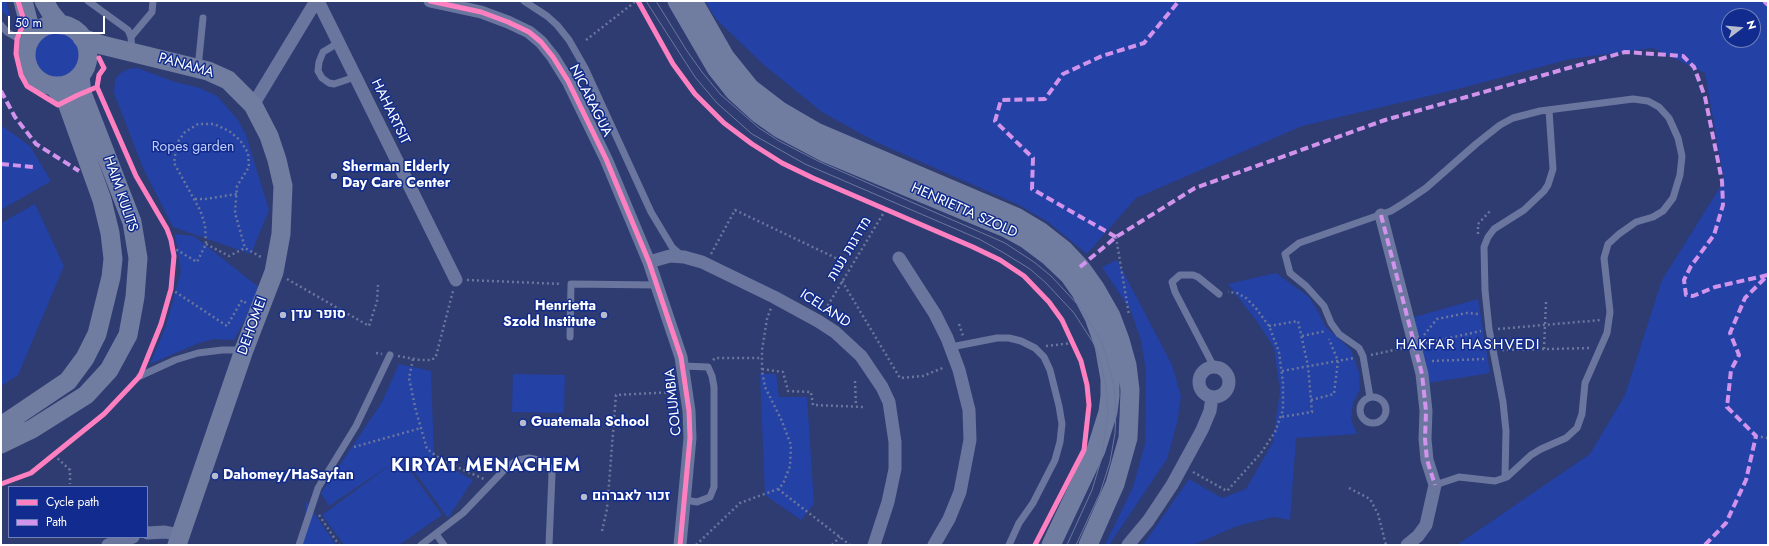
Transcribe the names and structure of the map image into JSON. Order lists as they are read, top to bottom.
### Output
{
  "streets": {
    "main road": [
      "PANAMA",
      "HAIM KULITS",
      "HENRIETTA SZOLD",
      "DEHOMEI"
    ],
    "street": [
      "NICARAGUA",
      "HAHARTSIT",
      "ICELAND",
      "COLUMBIA"
    ],
    "path": ["מדרגות נעות"]
  },
  "crossings": [
    ["PANAMA", "HAIM KULITS"],
    ["PANAMA", "DEHOMEI"],
    ["NICARAGUA", "ICELAND"],
    ["NICARAGUA", "COLUMBIA"],
    ["מדרגות נעות", "ICELAND"],
    ["ICELAND", "COLUMBIA"]
  ],
  "districts": ["HAKFAR HASHVEDI", "KIRYAT MENACHEM"],
  "parks": ["Ropes garden"],
  "places": [
    "Sherman Elderly Day Care Center",
    "סופר עדן",
    "Henrietta Szold Institute",
    "Guatemala School",
    "Dahomey/HaSayfan",
    "זכור לאברהם"
  ],
  "legend": ["Cycle path", "Path"],
  "scale_bar": "50 m",
  "north": "right"
}
